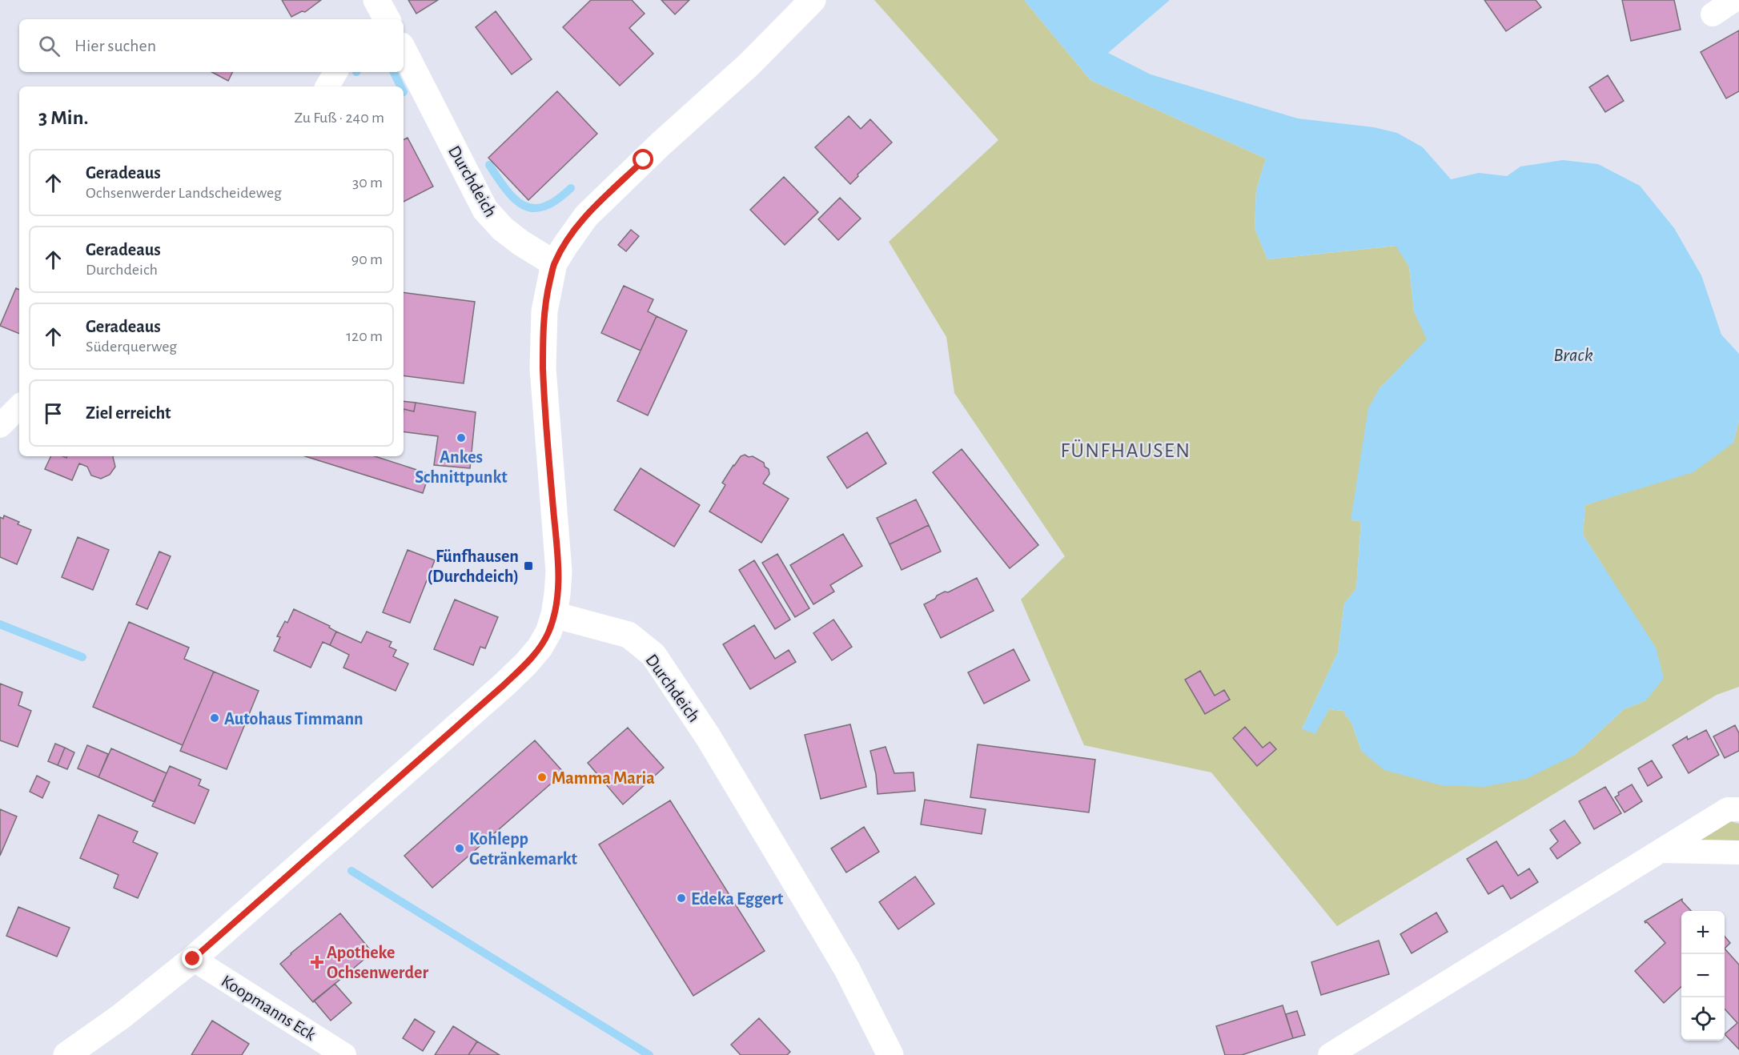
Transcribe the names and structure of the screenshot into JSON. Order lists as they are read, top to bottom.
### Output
{
  "streets": {
    "street": ["Durchdeich", "Koopmanns Eck"]
  },
  "districts": ["FÜNFHAUSEN"],
  "water": ["Brack"],
  "places": {
    "other": [
      "Ankes Schnittpunkt",
      "Autohaus Timmann",
      "Mamma Maria",
      "Kohlepp Getränkemarkt",
      "Edeka Eggert"
    ],
    "transit": ["Fünfhausen (Durchdeich)"],
    "health": ["Apotheke Ochsenwerder"]
  },
  "page": {
    "search": "Hier suchen",
    "heading": ["3 Min.", "Zu Fuß · 240 m"],
    "list": [
      ["Geradeaus", "Ochsenwerder Landscheideweg", "30 m"],
      ["Geradeaus", "Durchdeich", "90 m"],
      ["Geradeaus", "Süderquerweg", "120 m"],
      "Ziel erreicht"
    ],
    "map_buttons": ["+", "−"]
  }
}
